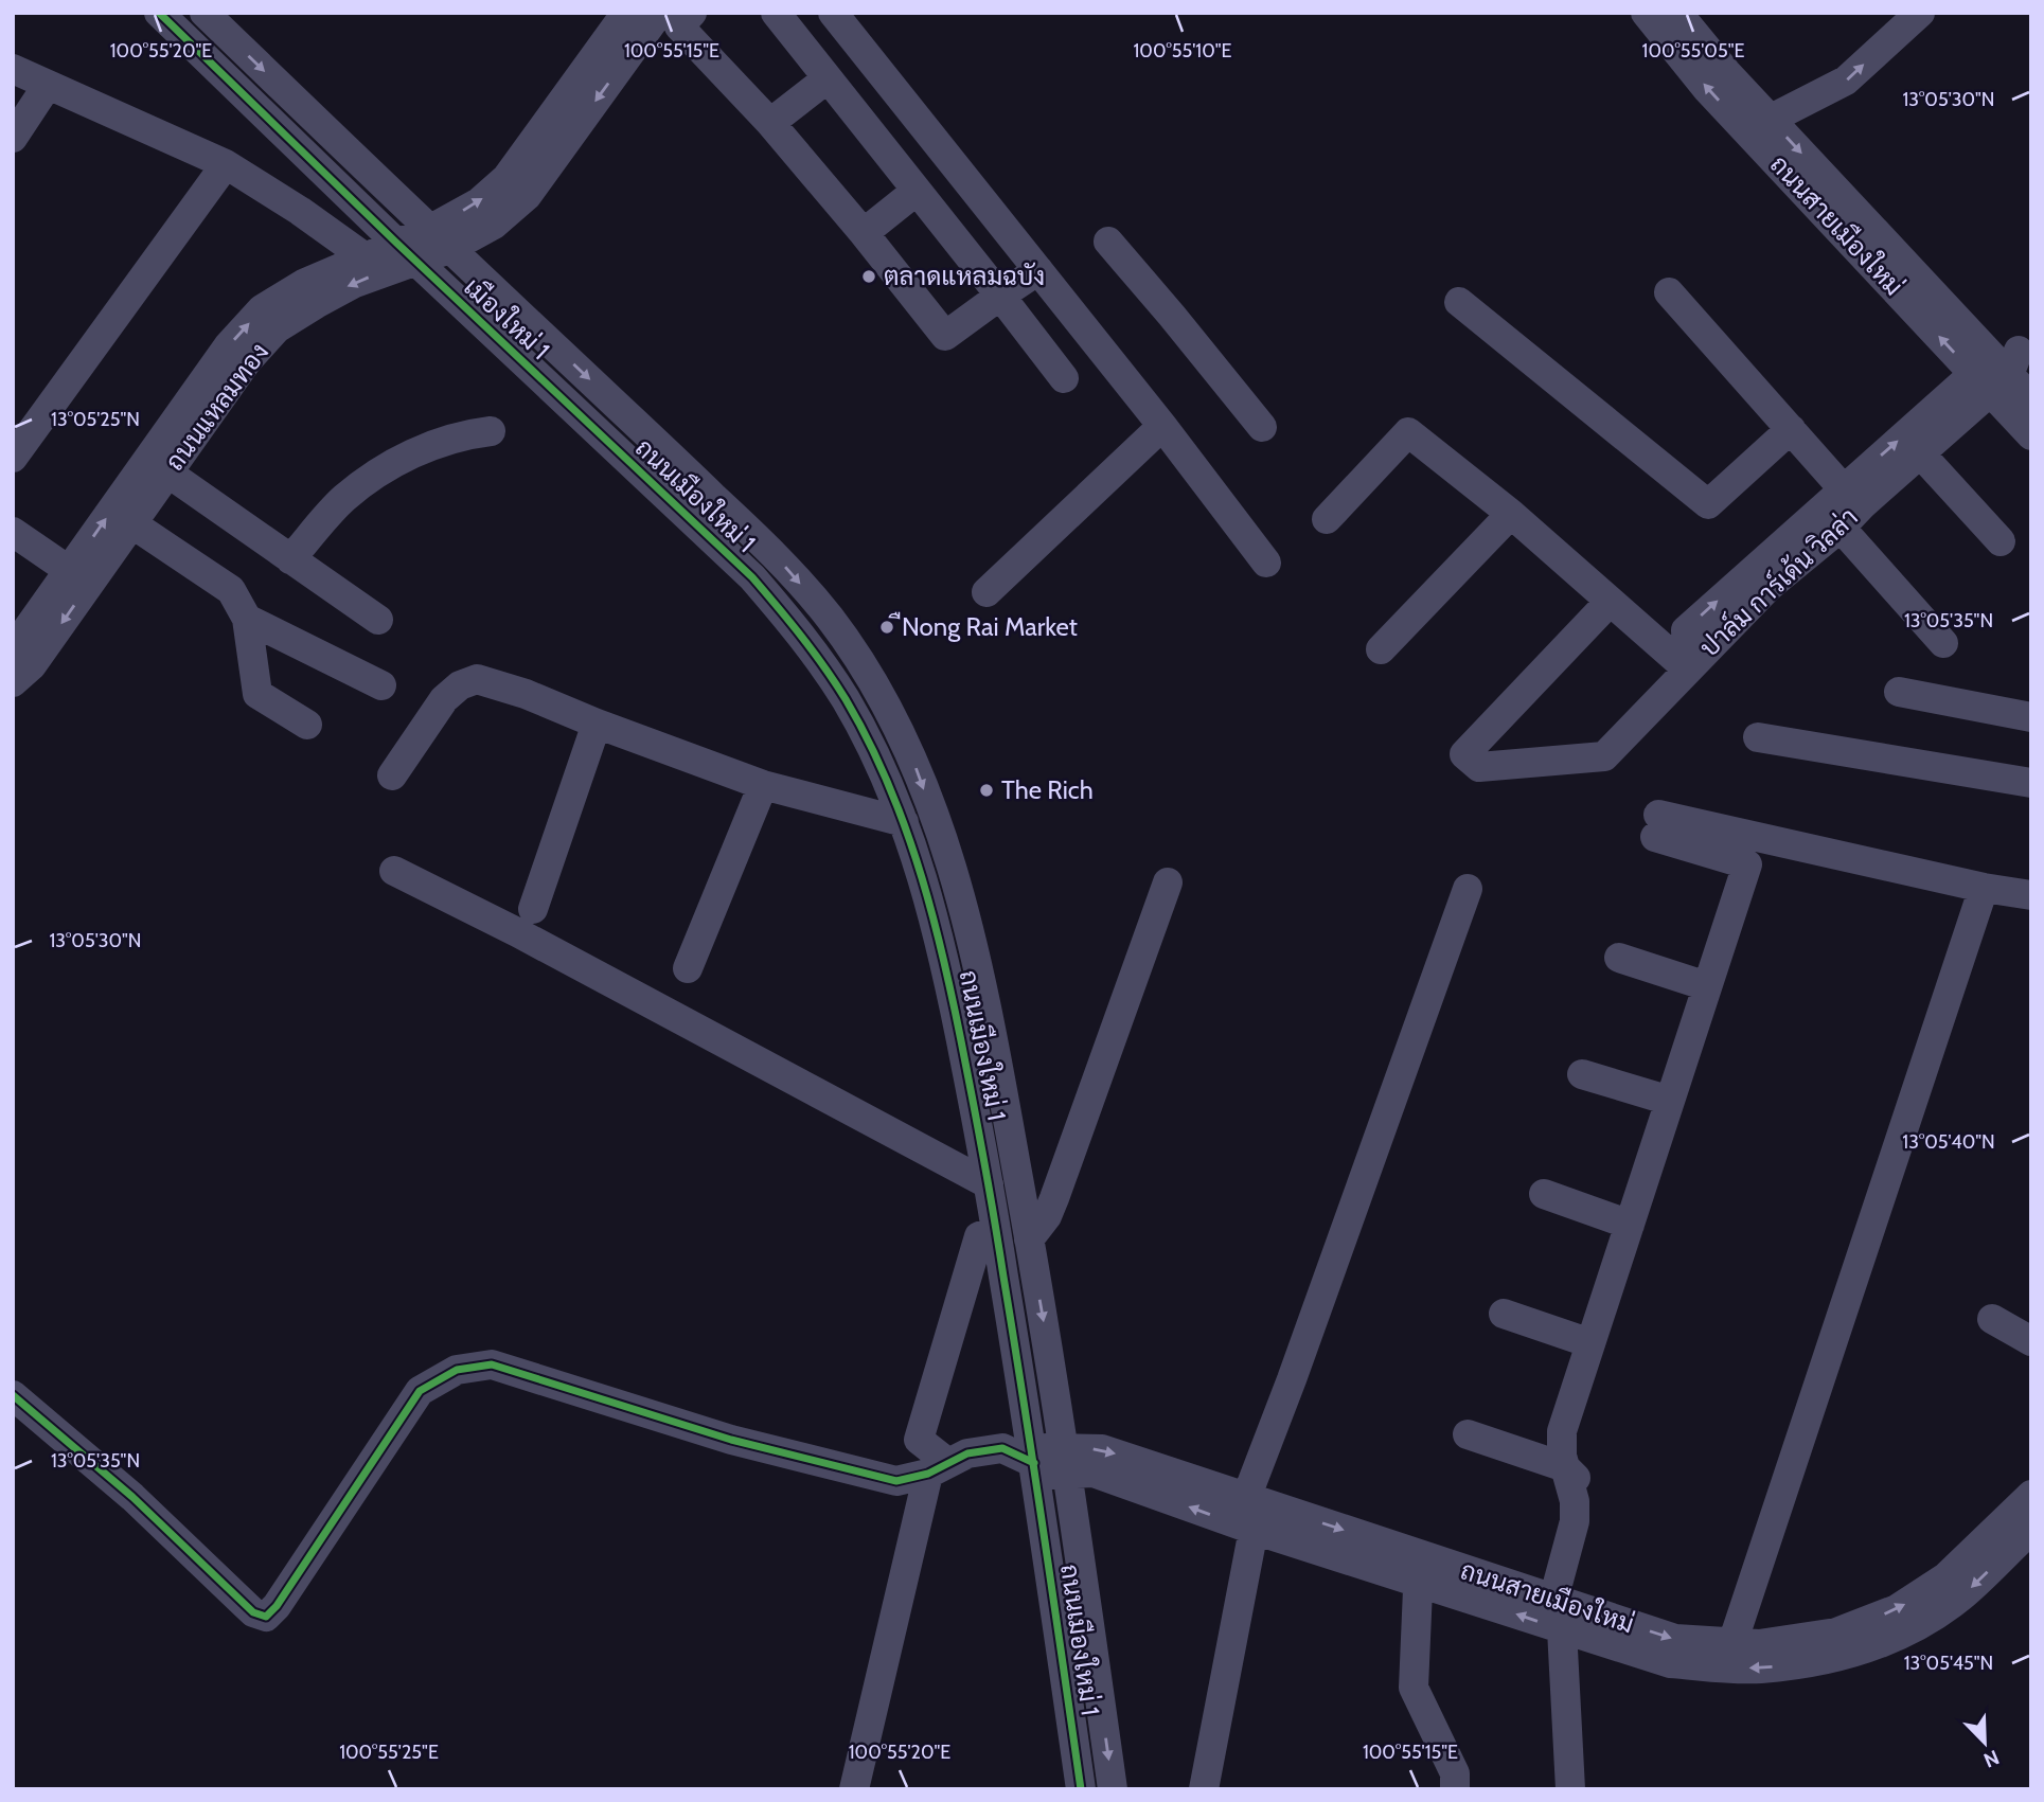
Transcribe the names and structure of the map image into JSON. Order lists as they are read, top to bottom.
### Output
{
  "streets": {
    "street": [
      "ถนนสายเมืองใหม่",
      "เมืองใหม่ 1",
      "ถนนแหลมทอง",
      "ถนนเมืองใหม่ 1",
      "ปาล์ม การ์เด้น วิลล่า"
    ]
  },
  "crossings": [
    ["ถนนสายเมืองใหม่", "ถนนเมืองใหม่ 1"],
    ["ถนนสายเมืองใหม่", "ปาล์ม การ์เด้น วิลล่า"],
    ["เมืองใหม่ 1", "ถนนแหลมทอง"],
    ["เมืองใหม่ 1", "ถนนเมืองใหม่ 1"],
    ["ถนนแหลมทอง", "ถนนเมืองใหม่ 1"]
  ],
  "places": ["ตลาดแหลมฉบัง", "ืNong Rai Market", "The Rich"],
  "north": "bottom right",
  "coordinates": [
    "100°55'20\"E",
    "100°55'15\"E",
    "100°55'10\"E",
    "100°55'05\"E",
    "13°05'30\"N",
    "13°05'25\"N",
    "13°05'35\"N",
    "13°05'40\"N",
    "13°05'45\"N",
    "100°55'25\"E"
  ]
}
